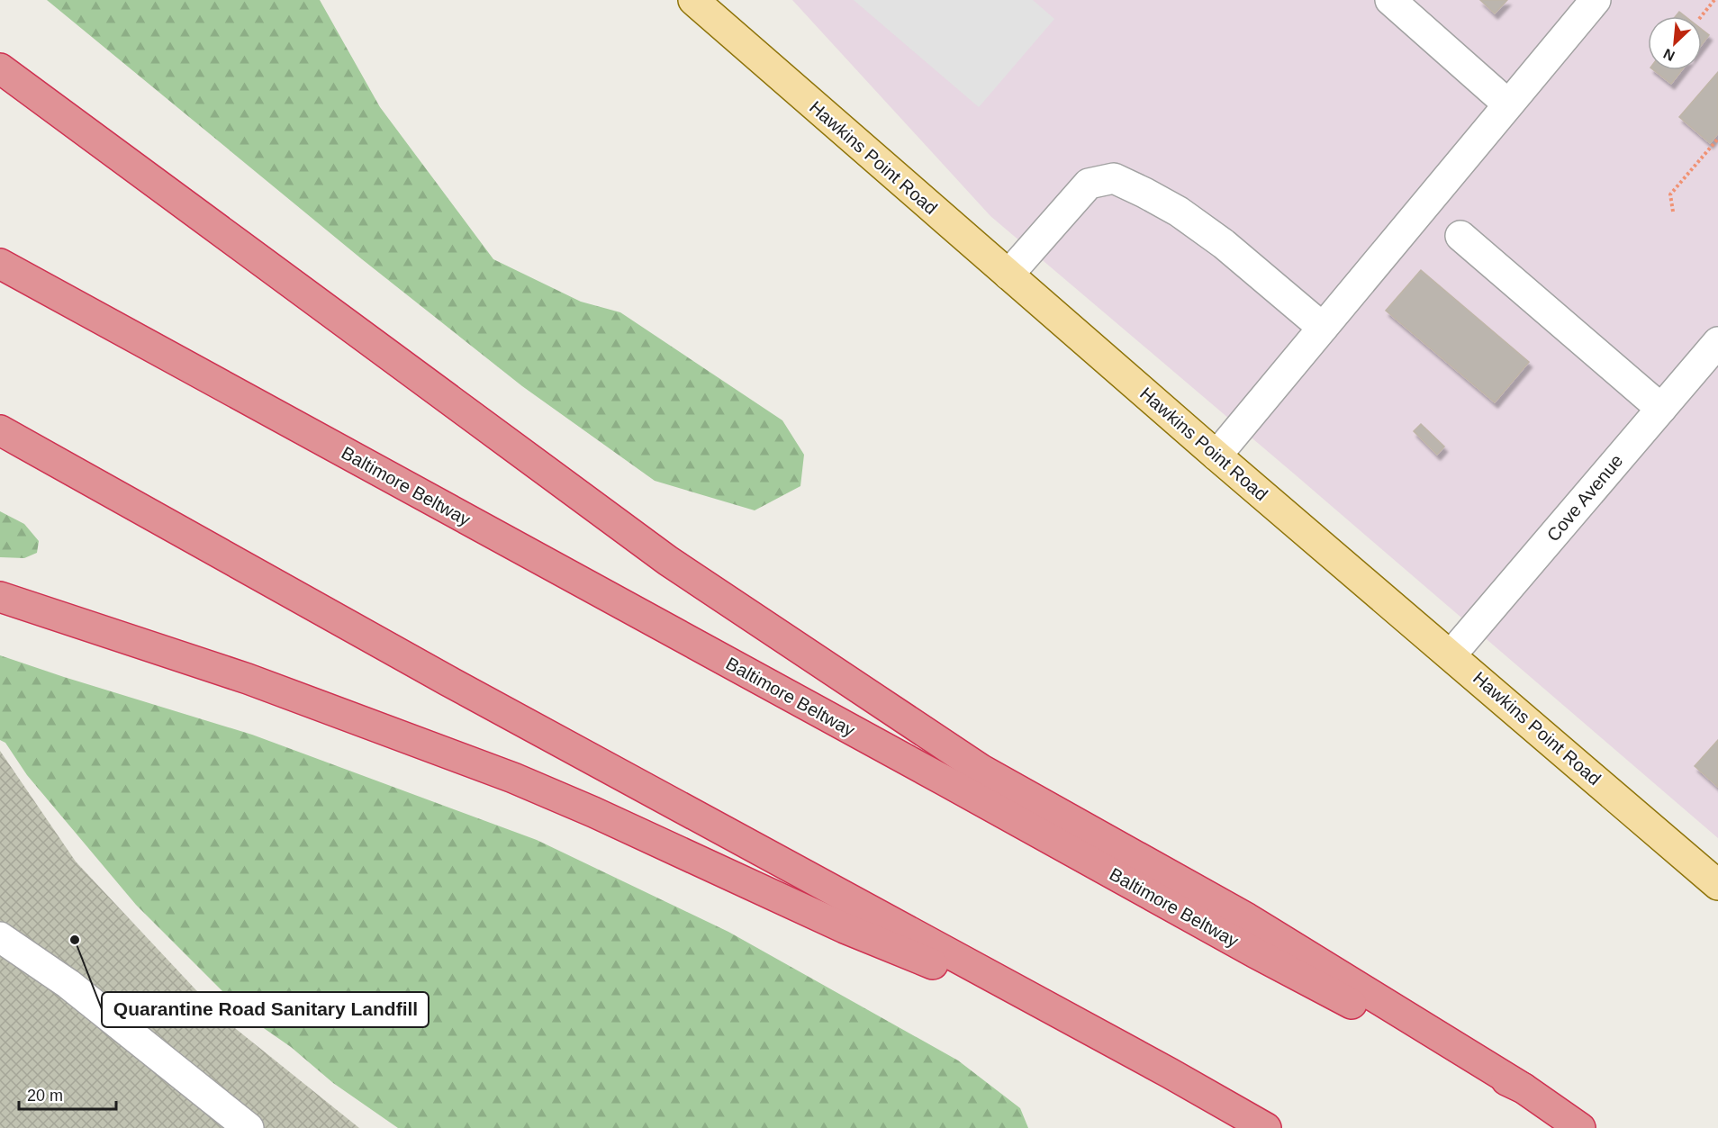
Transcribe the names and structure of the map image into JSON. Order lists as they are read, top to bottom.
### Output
{
  "streets": {
    "highway": ["Baltimore Beltway"],
    "main road": ["Hawkins Point Road"],
    "street": ["Cove Avenue"]
  },
  "crossings": [
    ["Hawkins Point Road", "Cove Avenue"]
  ],
  "places": ["Quarantine Road Sanitary Landfill"],
  "scale_bar": "20 m",
  "north": "bottom left"
}
